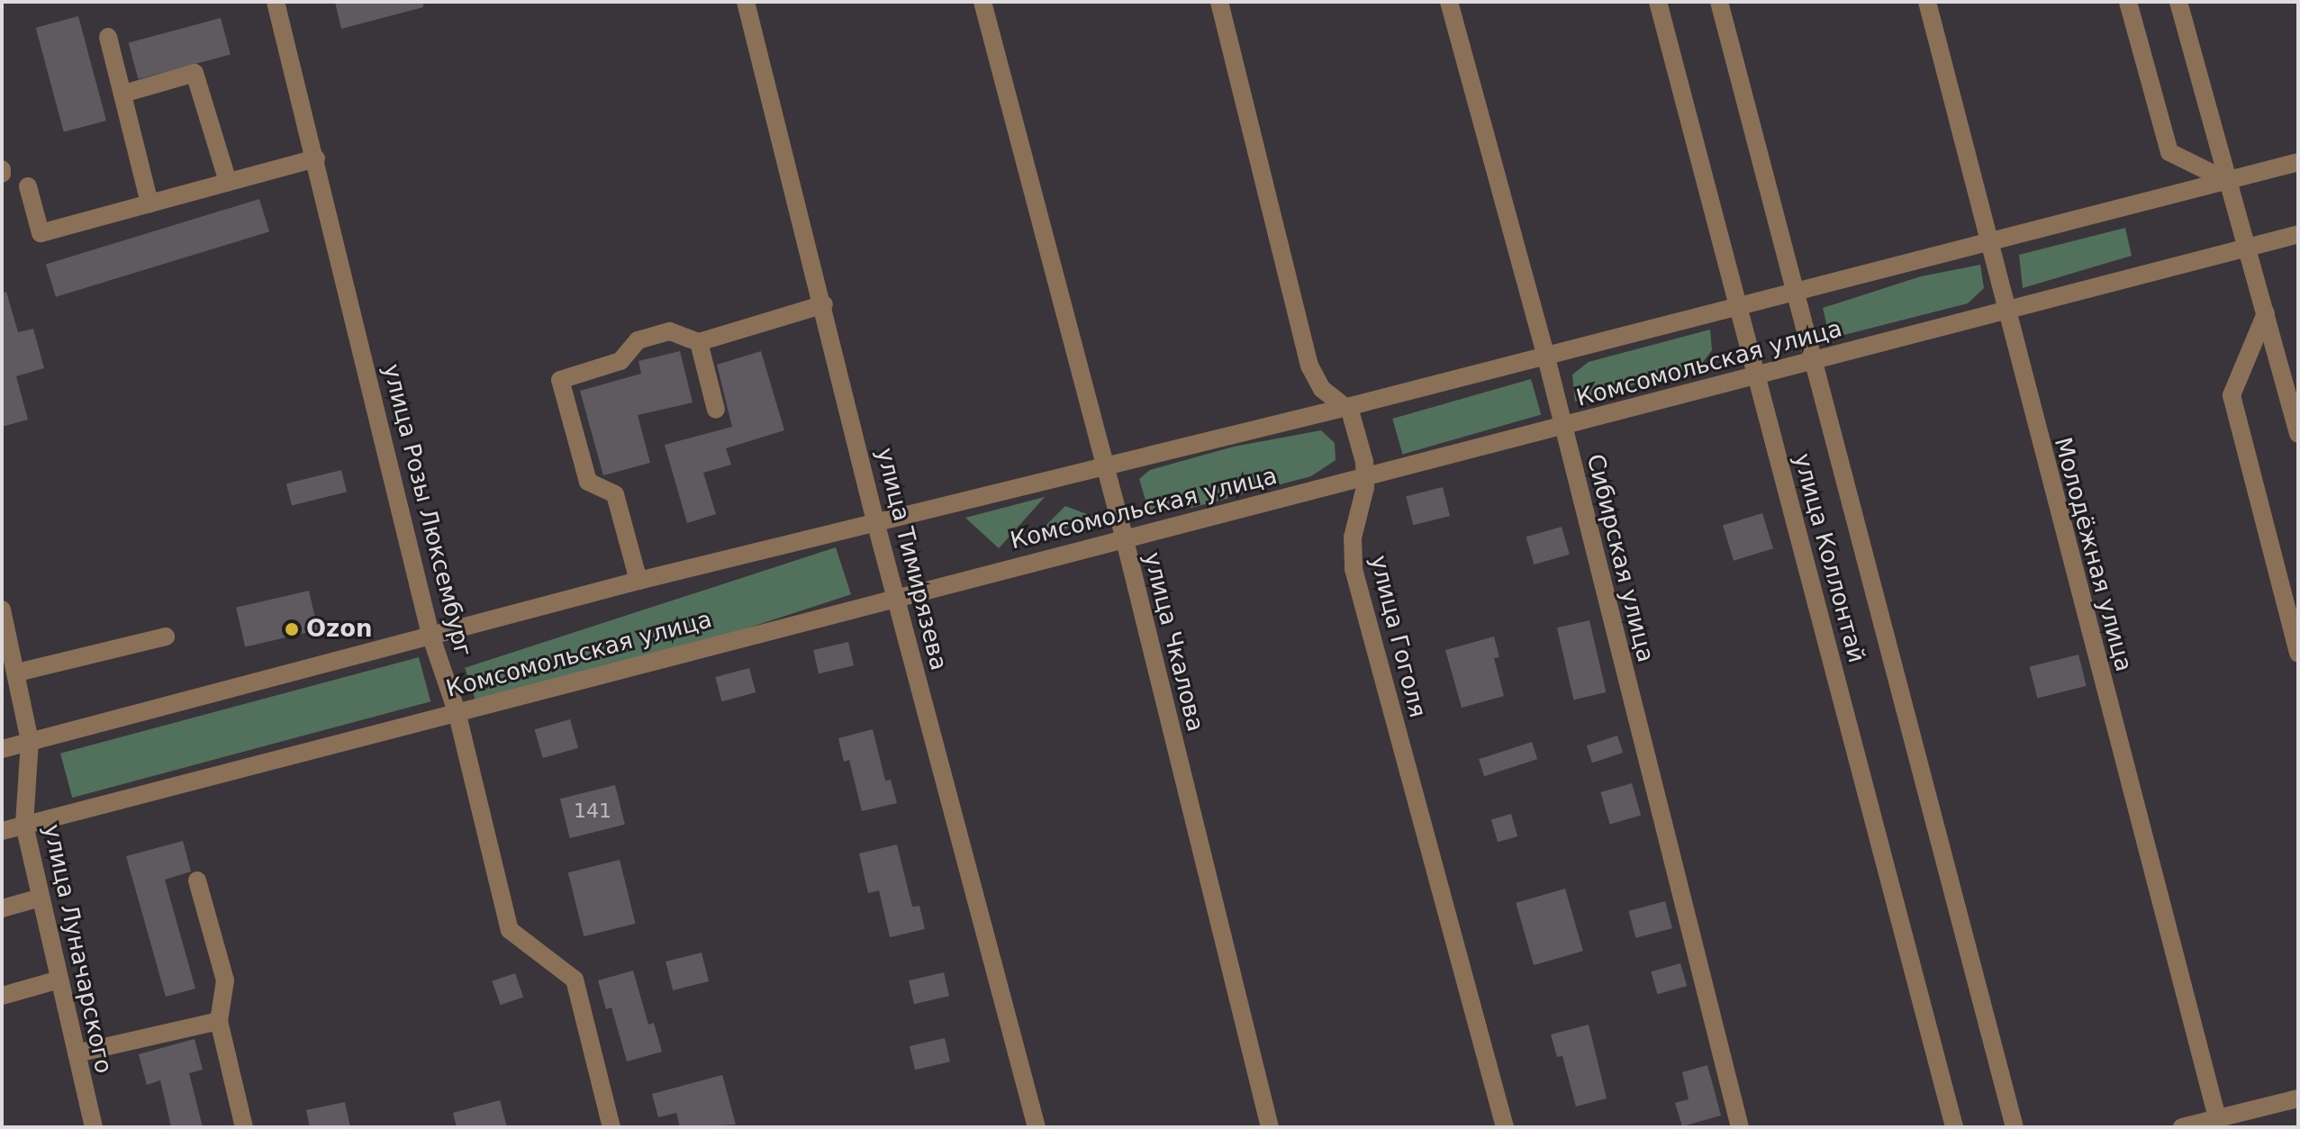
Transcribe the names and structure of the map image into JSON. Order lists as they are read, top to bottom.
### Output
{
  "streets": {
    "street": [
      "Комсомольская улица",
      "улица Розы Люксембург",
      "Молодёжная улица",
      "Сибирская улица",
      "улица Коллонтай",
      "улица Тимирязева",
      "улица Гоголя",
      "улица Чкалова",
      "улица Луначарского"
    ]
  },
  "crossings": [
    ["Комсомольская улица", "улица Розы Люксембург"],
    ["Комсомольская улица", "Молодёжная улица"],
    ["Комсомольская улица", "Сибирская улица"],
    ["Комсомольская улица", "улица Коллонтай"],
    ["Комсомольская улица", "улица Тимирязева"],
    ["Комсомольская улица", "улица Гоголя"],
    ["Комсомольская улица", "улица Чкалова"],
    ["Комсомольская улица", "улица Луначарского"]
  ],
  "places": ["Ozon"],
  "house_numbers": ["141"]
}
